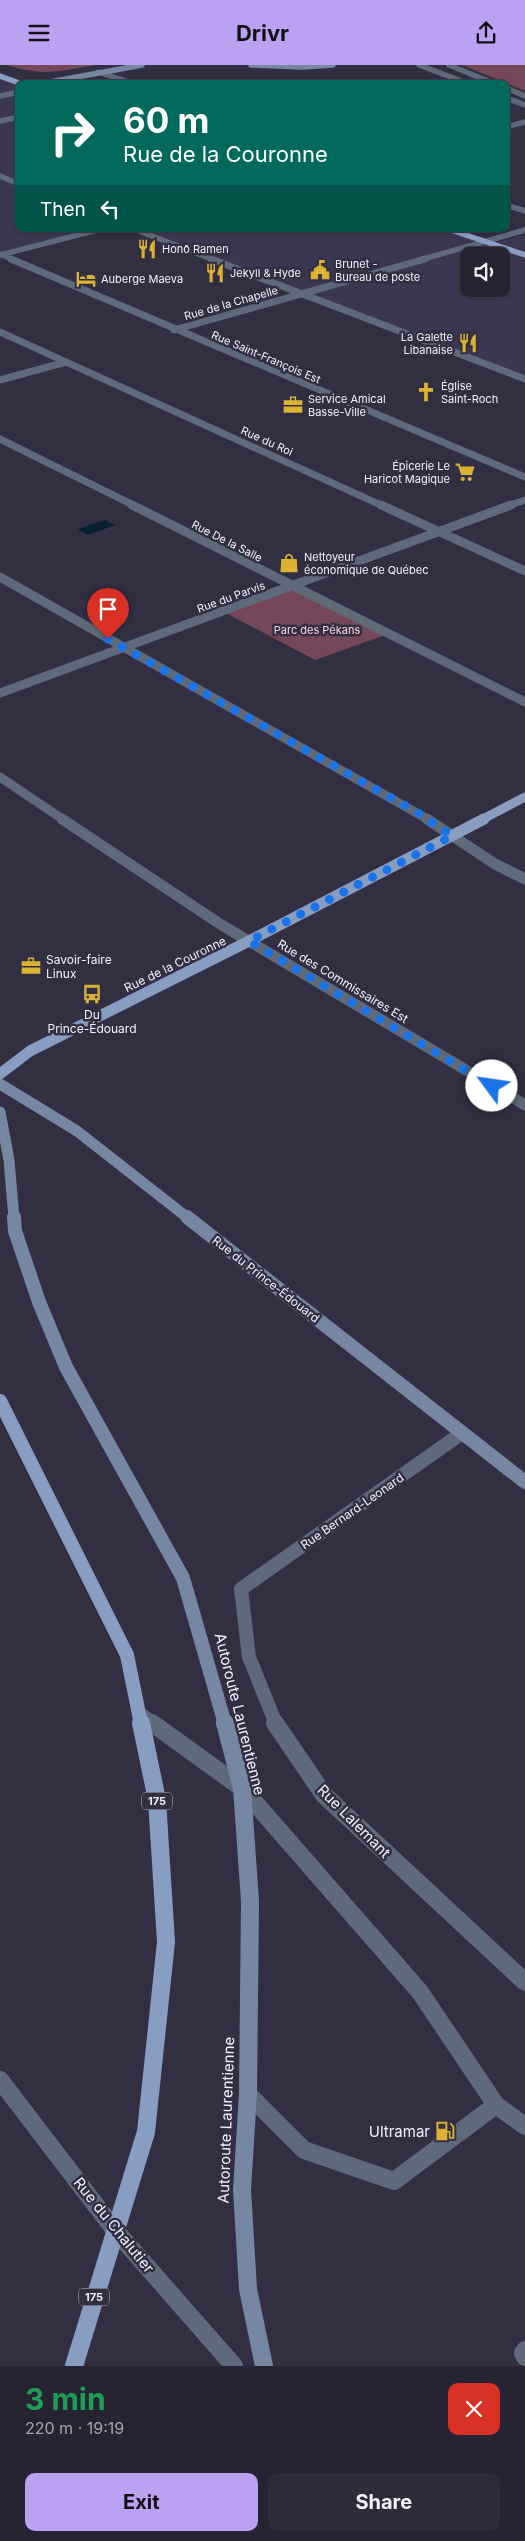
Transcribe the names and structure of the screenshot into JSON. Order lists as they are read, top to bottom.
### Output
{
  "streets": {
    "main road": ["Rue de la Couronne", "175"],
    "street": [
      "Rue de la Chapelle",
      "Rue Saint-François Est",
      "Rue du Roi",
      "Rue De la Salle",
      "Rue du Parvis",
      "Rue des Commissaires Est",
      "Rue du Prince-Édouard",
      "Rue Bernard-Leonard",
      "Autoroute Laurentienne",
      "Rue Lalemant",
      "Rue du Chalutier"
    ]
  },
  "crossings": [
    ["Rue de la Chapelle", "Rue Saint-François Est"],
    ["Rue du Roi", "Rue du Parvis"],
    ["Rue De la Salle", "Rue du Parvis"],
    ["Rue de la Couronne", "Rue des Commissaires Est"],
    ["Rue du Prince-Édouard", "Rue Bernard-Leonard"],
    ["Rue Bernard-Leonard", "Rue Lalemant"],
    ["175", "Rue du Chalutier"]
  ],
  "parks": ["Parc des Pékans"],
  "places": {
    "restaurant": ["Honō Ramen", "Jekyll & Hyde", "La Galette Libanaise"],
    "public building": ["Brunet - Bureau de poste"],
    "hotel": ["Auberge Maeva"],
    "church": ["Église Saint-Roch"],
    "office": ["Service Amical Basse-Ville", "Savoir-faire Linux"],
    "supermarket": ["Épicerie Le Haricot Magique"],
    "shop": ["Nettoyeur économique de Québec"],
    "bus stop": ["Du Prince-Édouard"],
    "fuel station": ["Ultramar"]
  },
  "page": {
    "header": "Drivr",
    "turn": ["60 m", "Rue de la Couronne"],
    "then": "Then",
    "heading": ["3 min", "220 m · 19:19"],
    "buttons": ["Exit", "Share"]
  }
}
